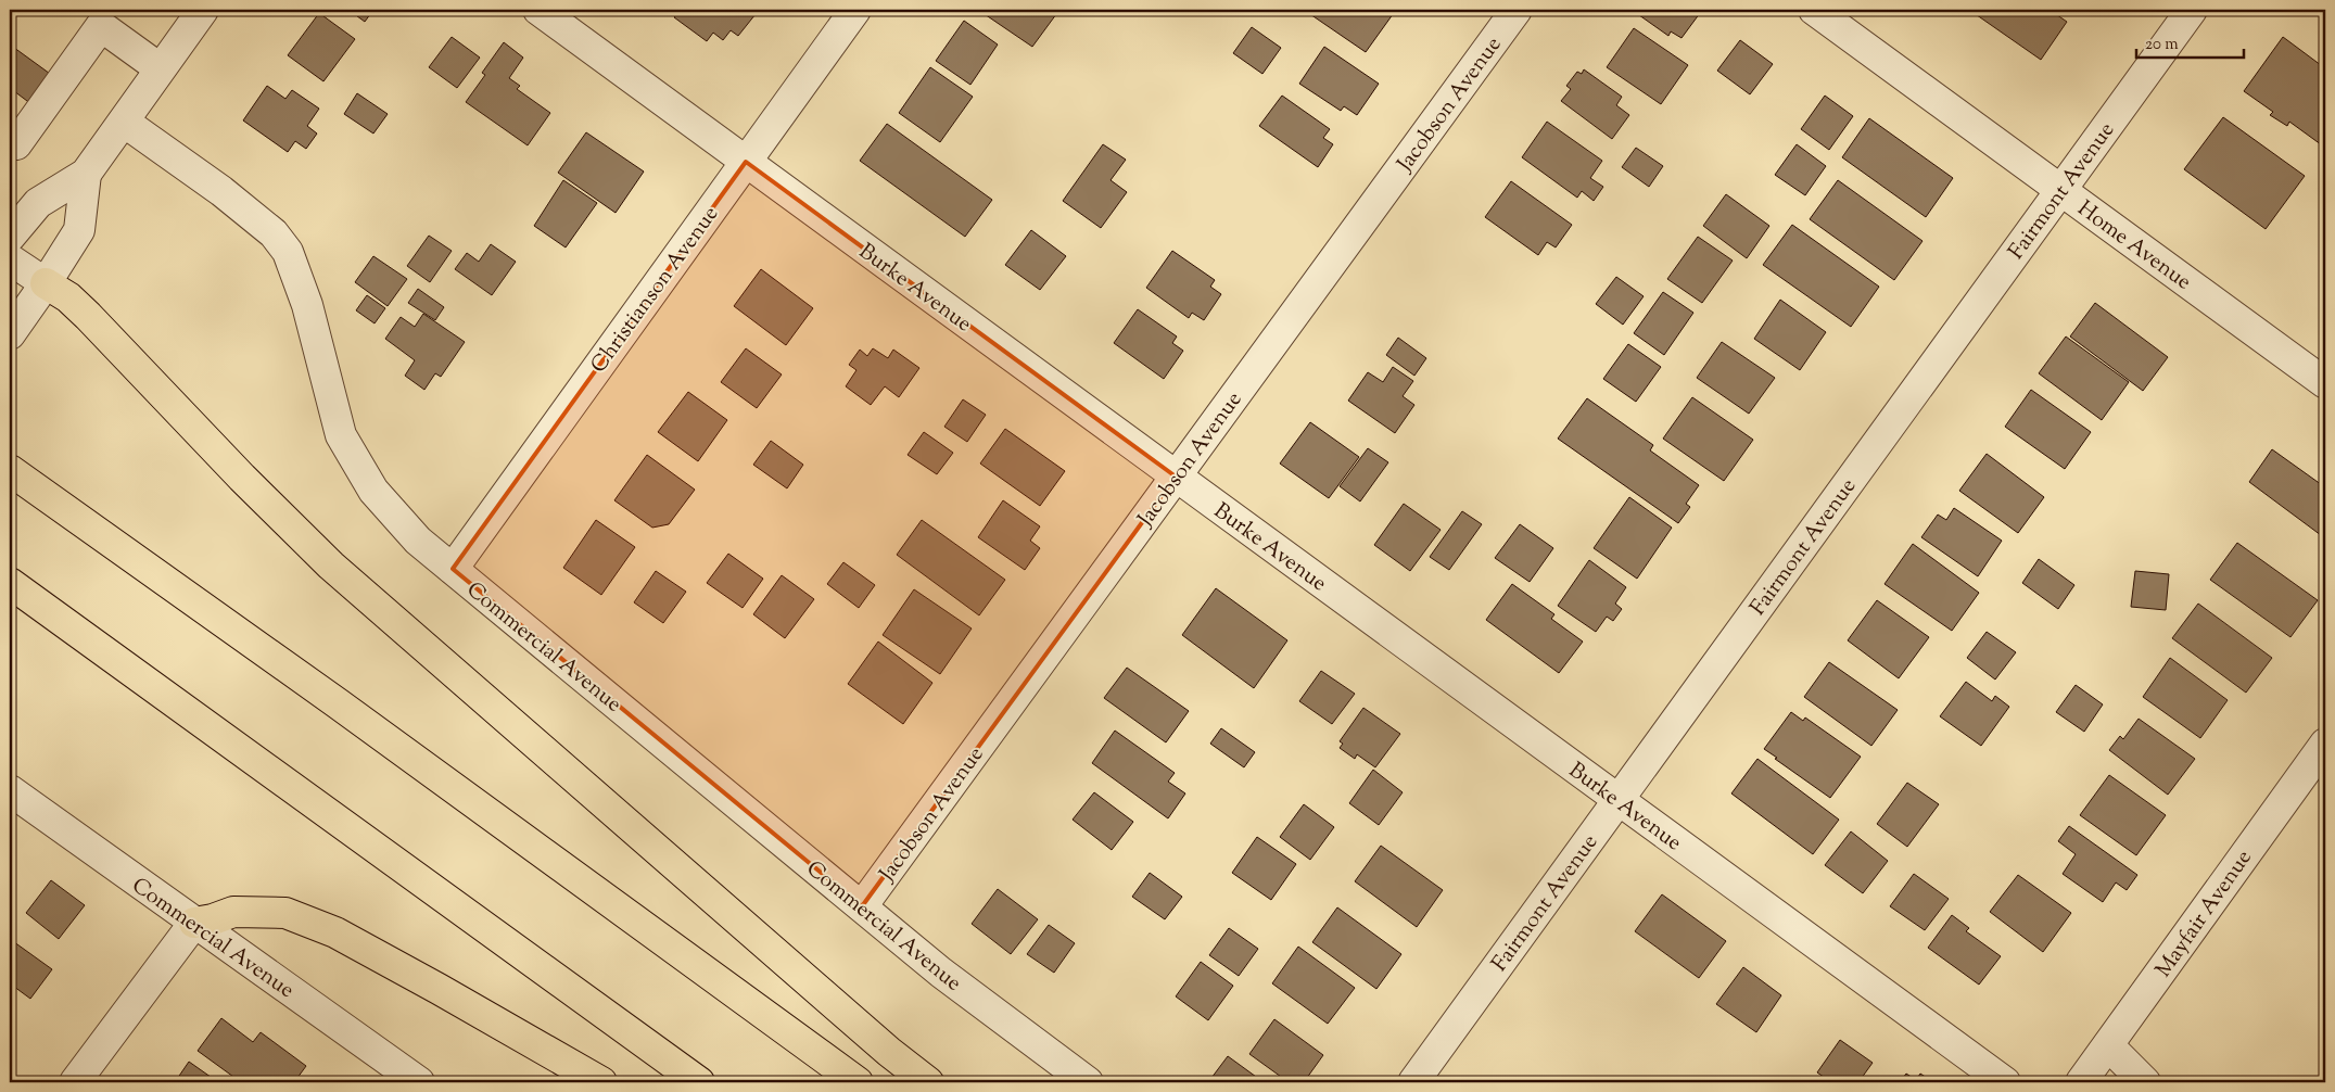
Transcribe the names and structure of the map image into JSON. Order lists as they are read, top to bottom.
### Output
{
  "streets": {
    "street": [
      "Jacobson Avenue",
      "Fairmont Avenue",
      "Home Avenue",
      "Burke Avenue",
      "Christianson Avenue",
      "Commercial Avenue",
      "Mayfair Avenue"
    ]
  },
  "crossings": [
    ["Jacobson Avenue", "Burke Avenue"],
    ["Jacobson Avenue", "Commercial Avenue"],
    ["Fairmont Avenue", "Home Avenue"],
    ["Fairmont Avenue", "Burke Avenue"],
    ["Burke Avenue", "Christianson Avenue"],
    ["Christianson Avenue", "Commercial Avenue"]
  ],
  "scale_bar": "20 m"
}
